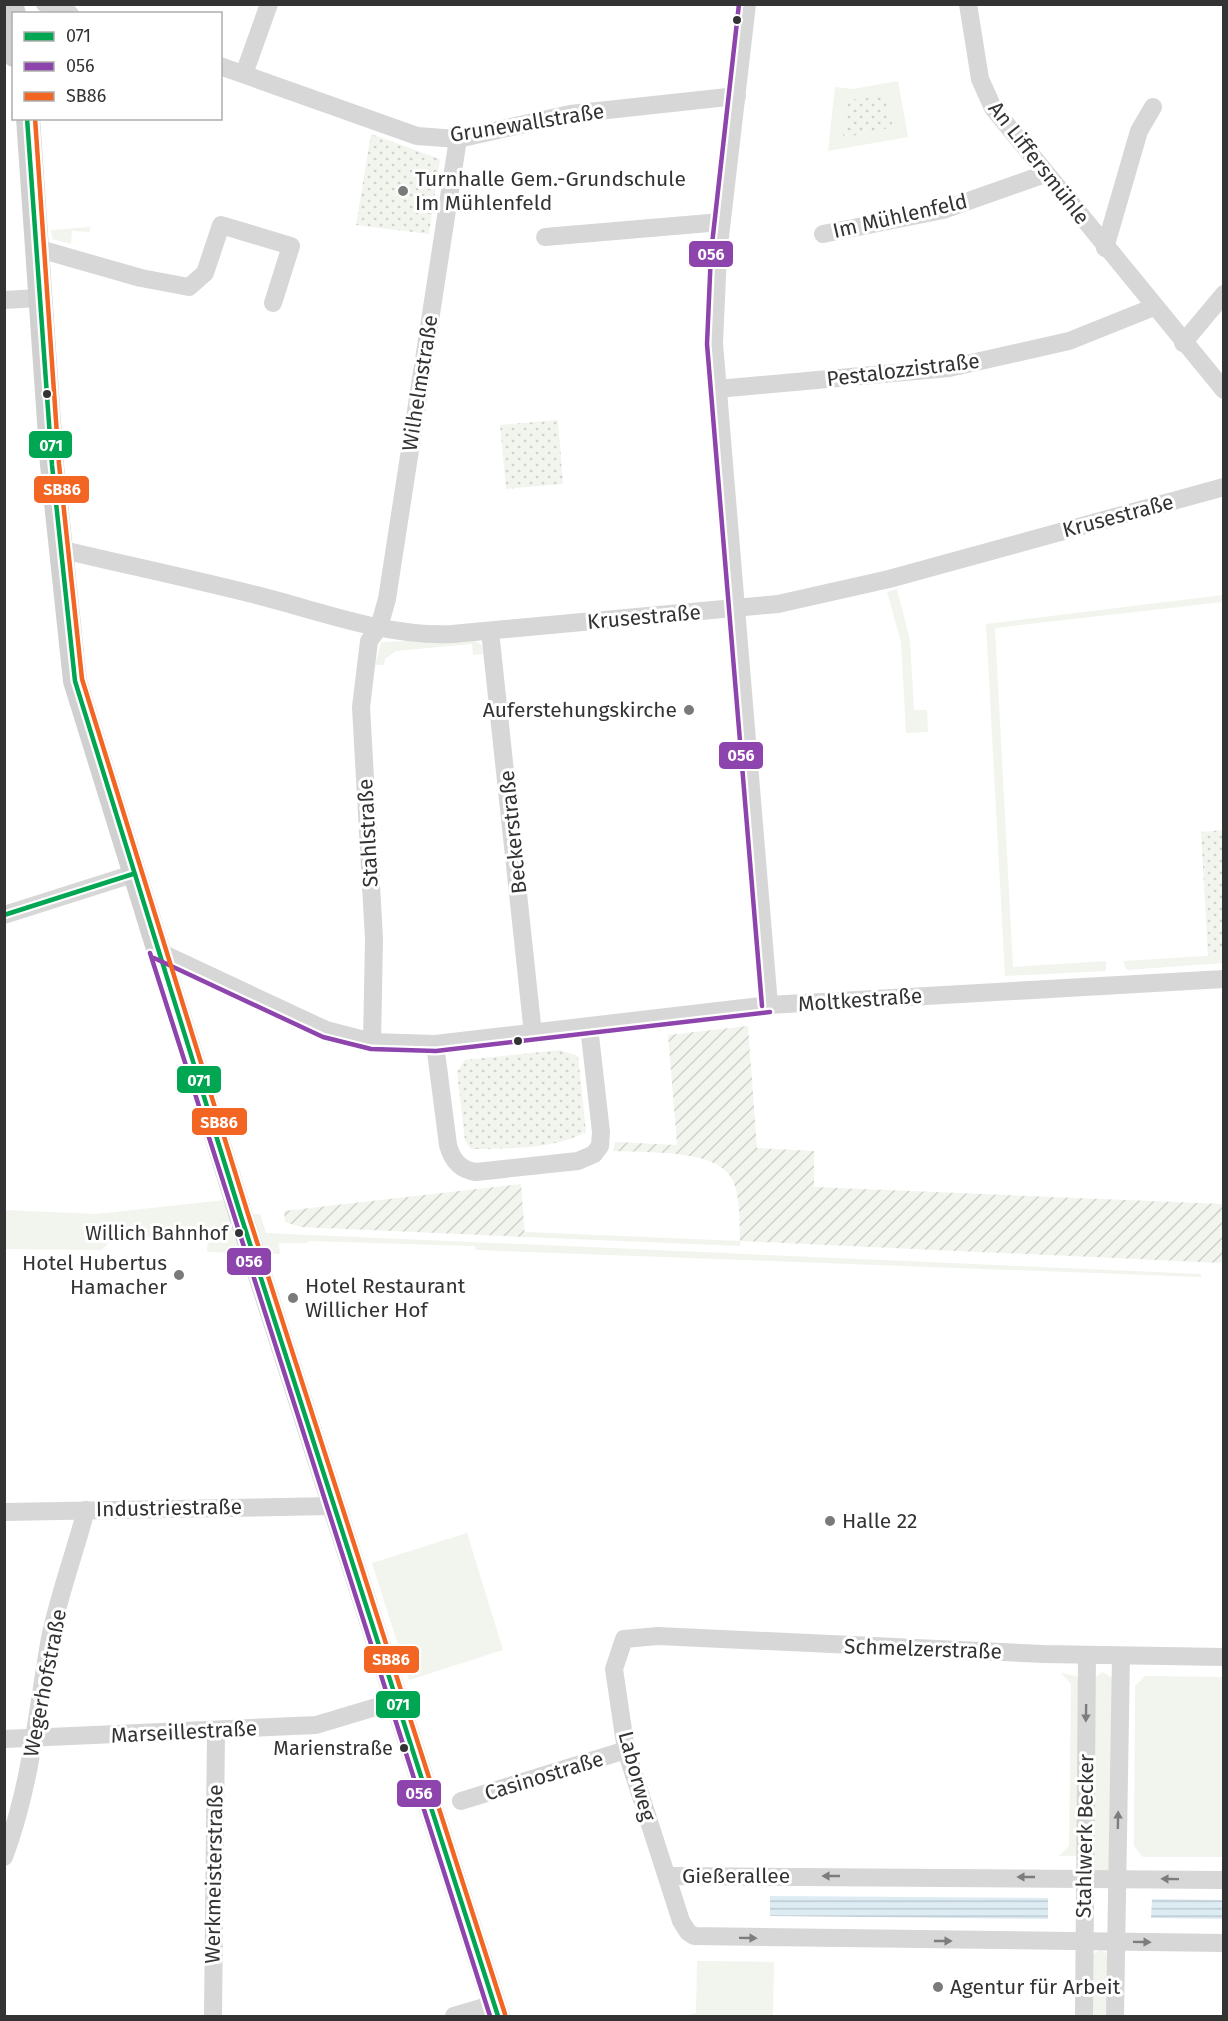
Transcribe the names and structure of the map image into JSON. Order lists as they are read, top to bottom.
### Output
{
  "streets": {
    "street": [
      "Grunewallstraße",
      "An Liffersmühle",
      "Im Mühlenfeld",
      "Pestalozzistraße",
      "Wilhelmstraße",
      "Krusestraße",
      "Beckerstraße",
      "Stahlstraße",
      "Moltkestraße",
      "Industriestraße",
      "Schmelzerstraße",
      "Wegerhofstraße",
      "Marseillestraße",
      "Casinostraße",
      "Laborweg",
      "Stahlwerk Becker",
      "Werkmeisterstraße",
      "Gießerallee"
    ]
  },
  "crossings": [
    ["Grunewallstraße", "Wilhelmstraße"],
    ["An Liffersmühle", "Im Mühlenfeld"],
    ["An Liffersmühle", "Pestalozzistraße"],
    ["Wilhelmstraße", "Krusestraße"],
    ["Wilhelmstraße", "Stahlstraße"],
    ["Krusestraße", "Beckerstraße"],
    ["Krusestraße", "Stahlstraße"],
    ["Beckerstraße", "Moltkestraße"],
    ["Stahlstraße", "Moltkestraße"],
    ["Industriestraße", "Wegerhofstraße"],
    ["Schmelzerstraße", "Laborweg"],
    ["Schmelzerstraße", "Stahlwerk Becker"],
    ["Wegerhofstraße", "Marseillestraße"],
    ["Marseillestraße", "Werkmeisterstraße"],
    ["Casinostraße", "Laborweg"],
    ["Laborweg", "Gießerallee"],
    ["Stahlwerk Becker", "Gießerallee"]
  ],
  "places": [
    "Turnhalle Gem.-Grundschule Im Mühlenfeld",
    "Auferstehungskirche",
    "Willich Bahnhof",
    "Hotel Hubertus Hamacher",
    "Hotel Restaurant Willicher Hof",
    "Halle 22",
    "Marienstraße",
    "Agentur für Arbeit"
  ],
  "lines": ["transit line 056", "transit line 071", "transit line SB86"],
  "legend": ["071", "056", "SB86"]
}
